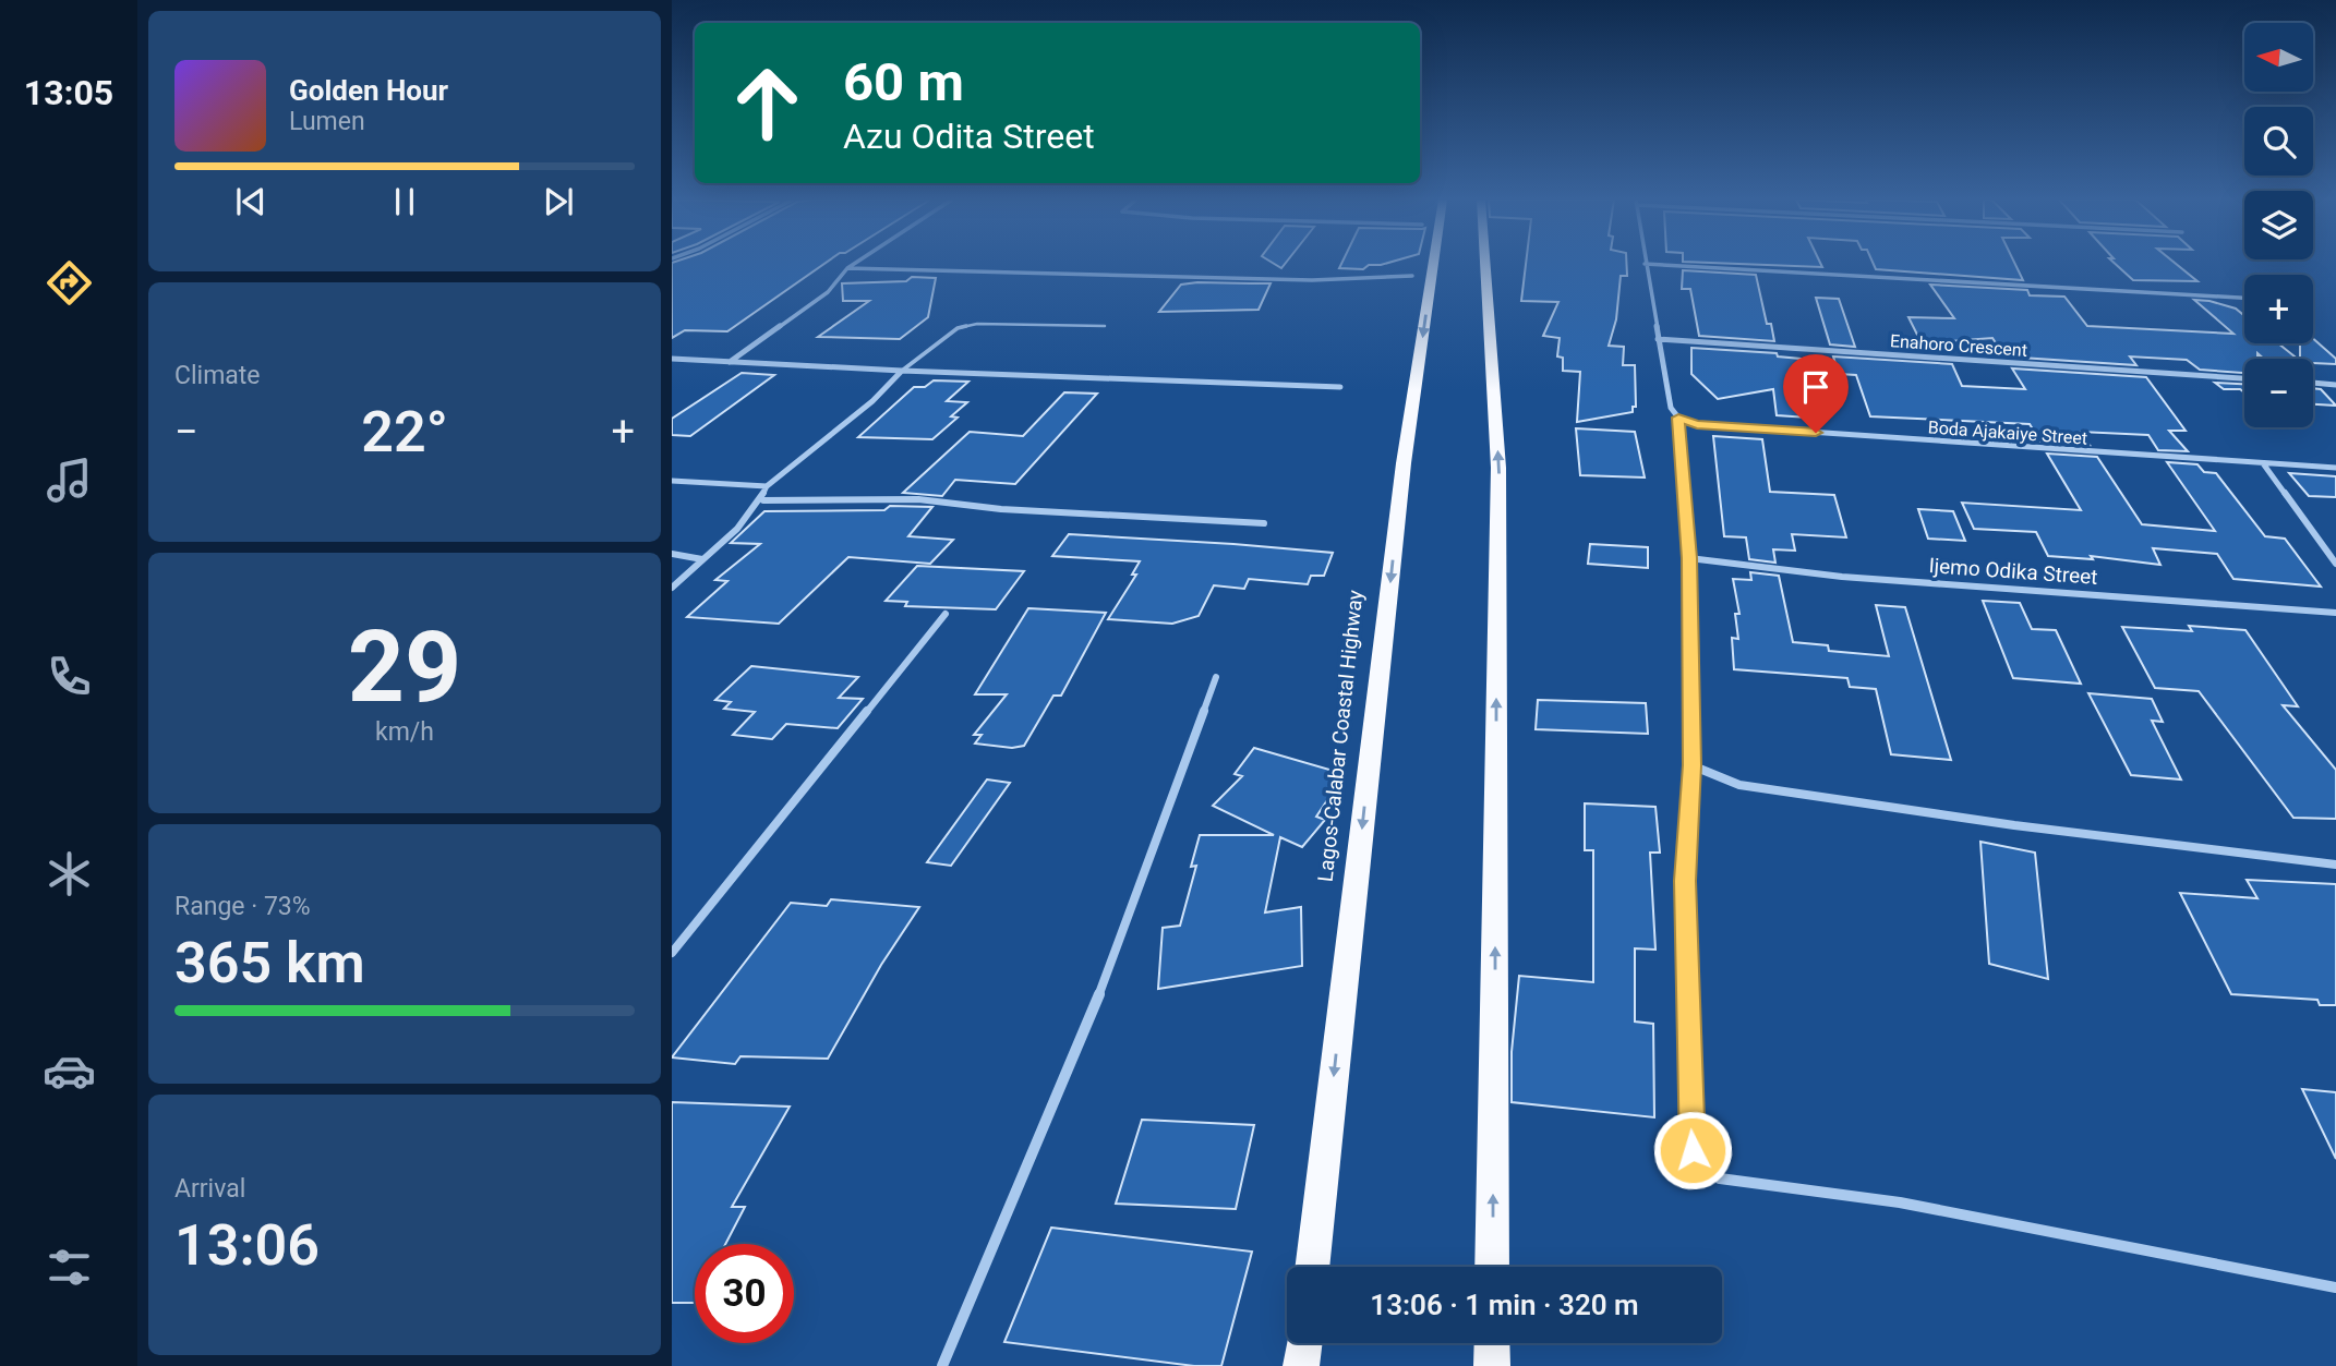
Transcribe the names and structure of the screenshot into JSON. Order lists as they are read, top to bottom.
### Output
{
  "streets": {
    "highway": ["Lagos-Calabar Coastal Highway"],
    "street": ["Enahoro Crescent", "Boda Ajakaiye Street", "Ijemo Odika Street"]
  },
  "north": "left",
  "page": {
    "tabs": "13:05",
    "map_buttons": ["+", "−"],
    "turn": ["60 m", "Azu Odita Street"],
    "song": ["Golden Hour", "Lumen"],
    "tile": [
      "Climate",
      ["29", "km/h"],
      ["Range · 73%", "365 km"],
      ["Arrival", "13:06"]
    ],
    "heat": ["−", "22°", "+"],
    "limit": "30",
    "trip": "13:06 · 1 min · 320 m"
  }
}
